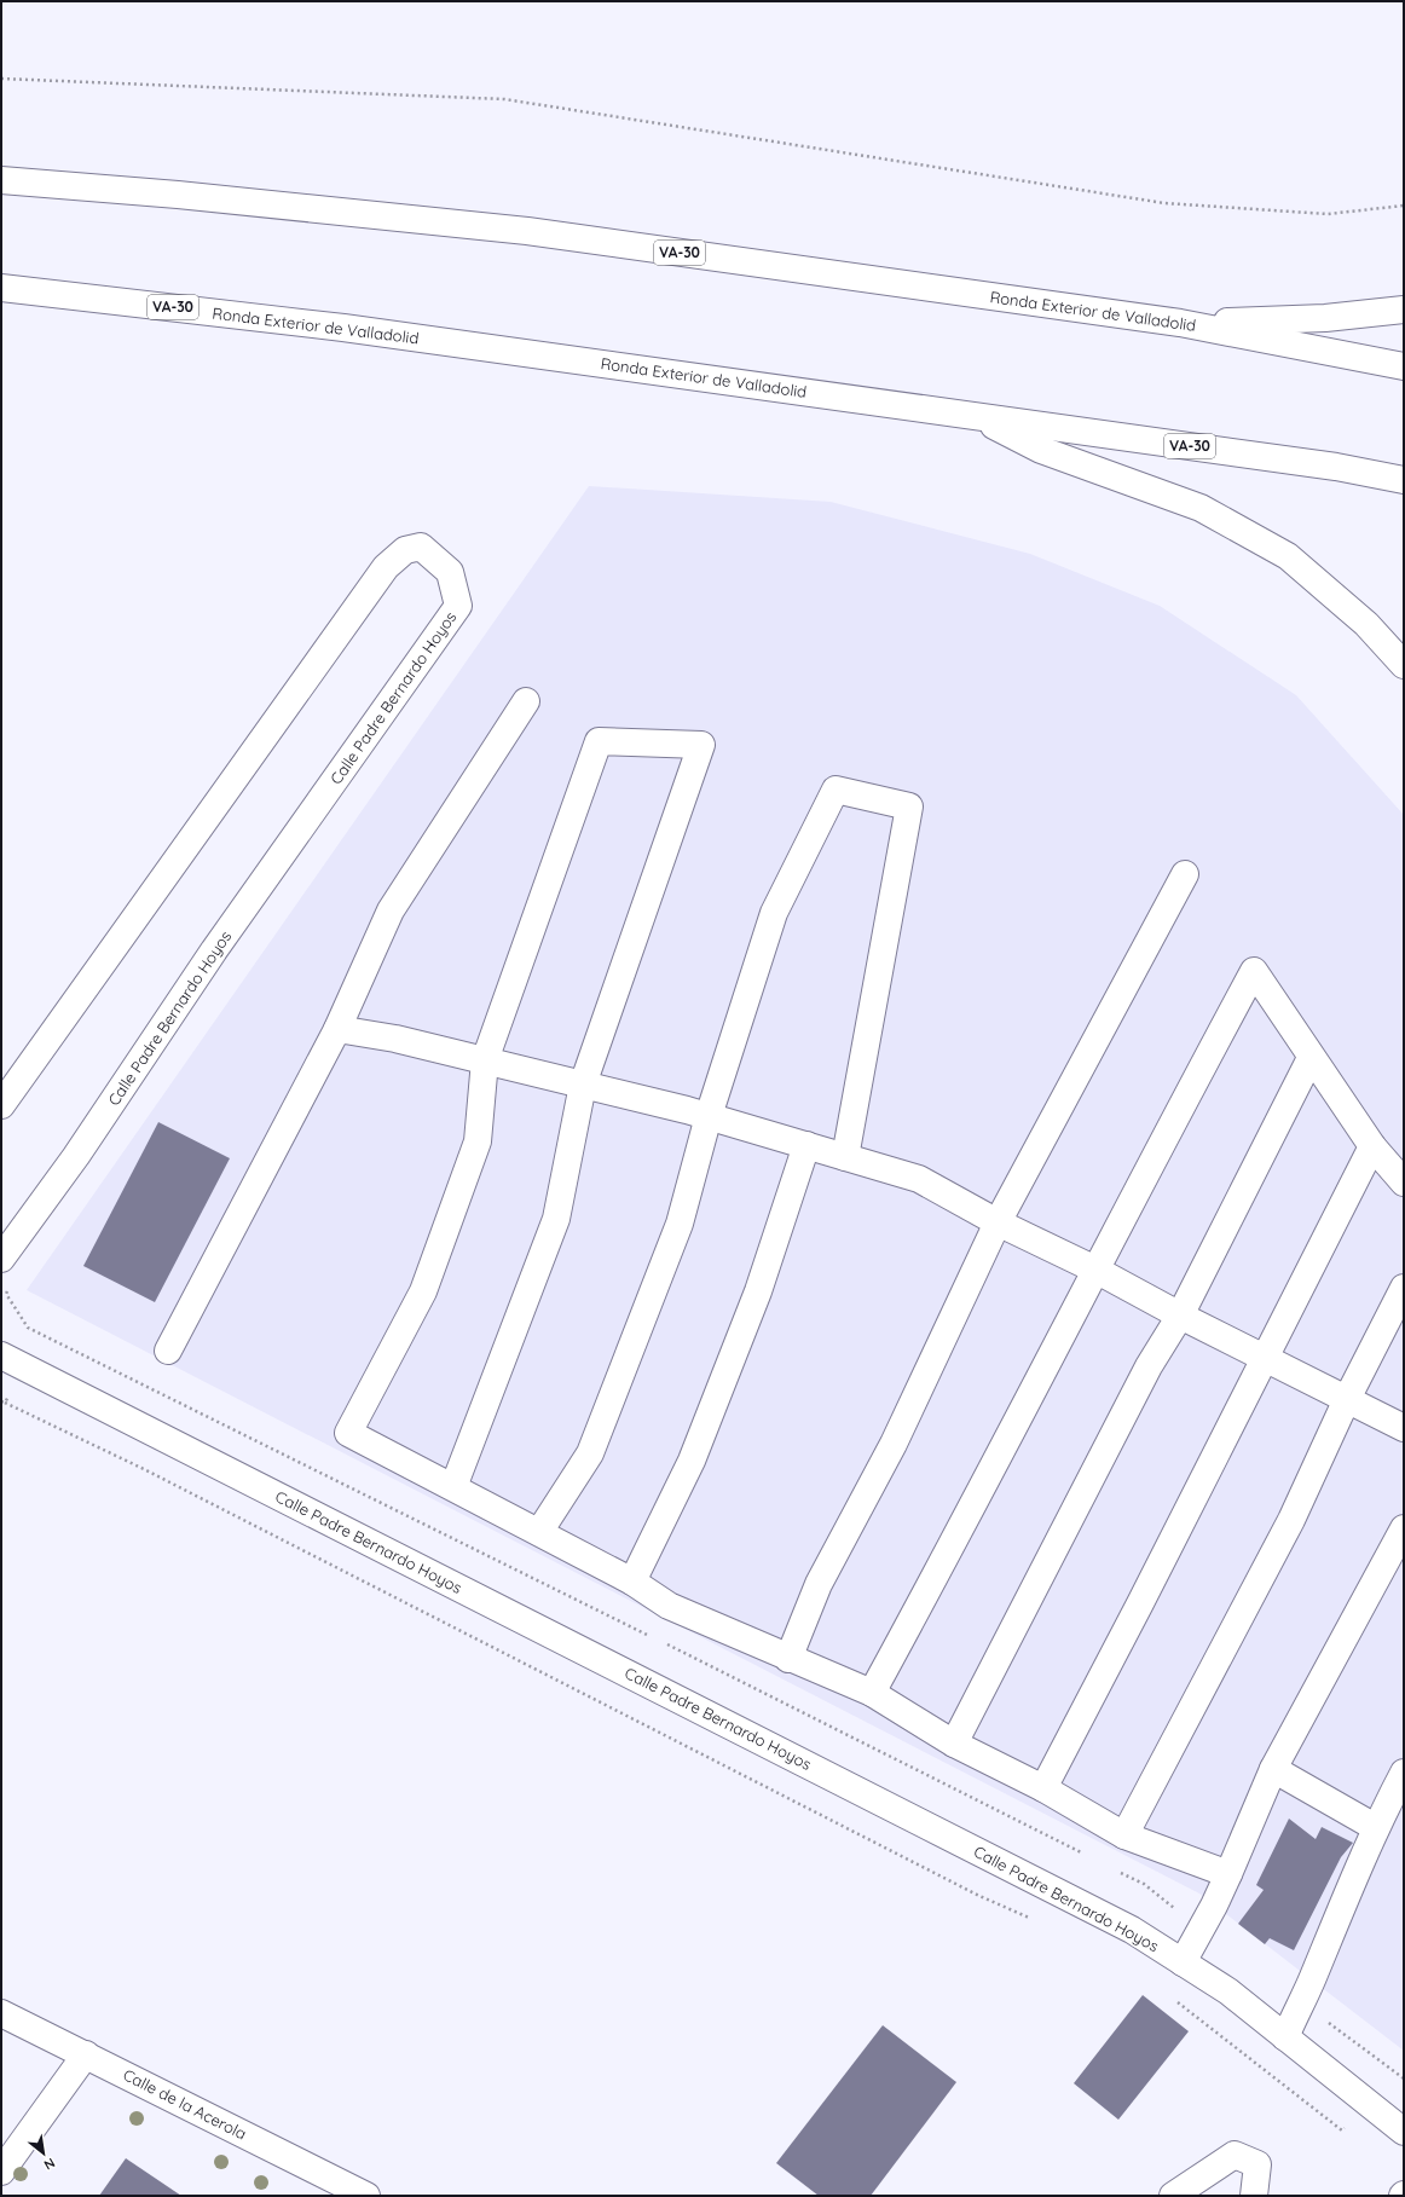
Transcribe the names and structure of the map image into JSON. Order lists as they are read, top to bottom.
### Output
{
  "streets": {
    "main road": [
      "VA-30",
      "Ronda Exterior de Valladolid",
      "Calle Padre Bernardo Hoyos",
      "Calle de la Acerola"
    ]
  },
  "north": "bottom right"
}
